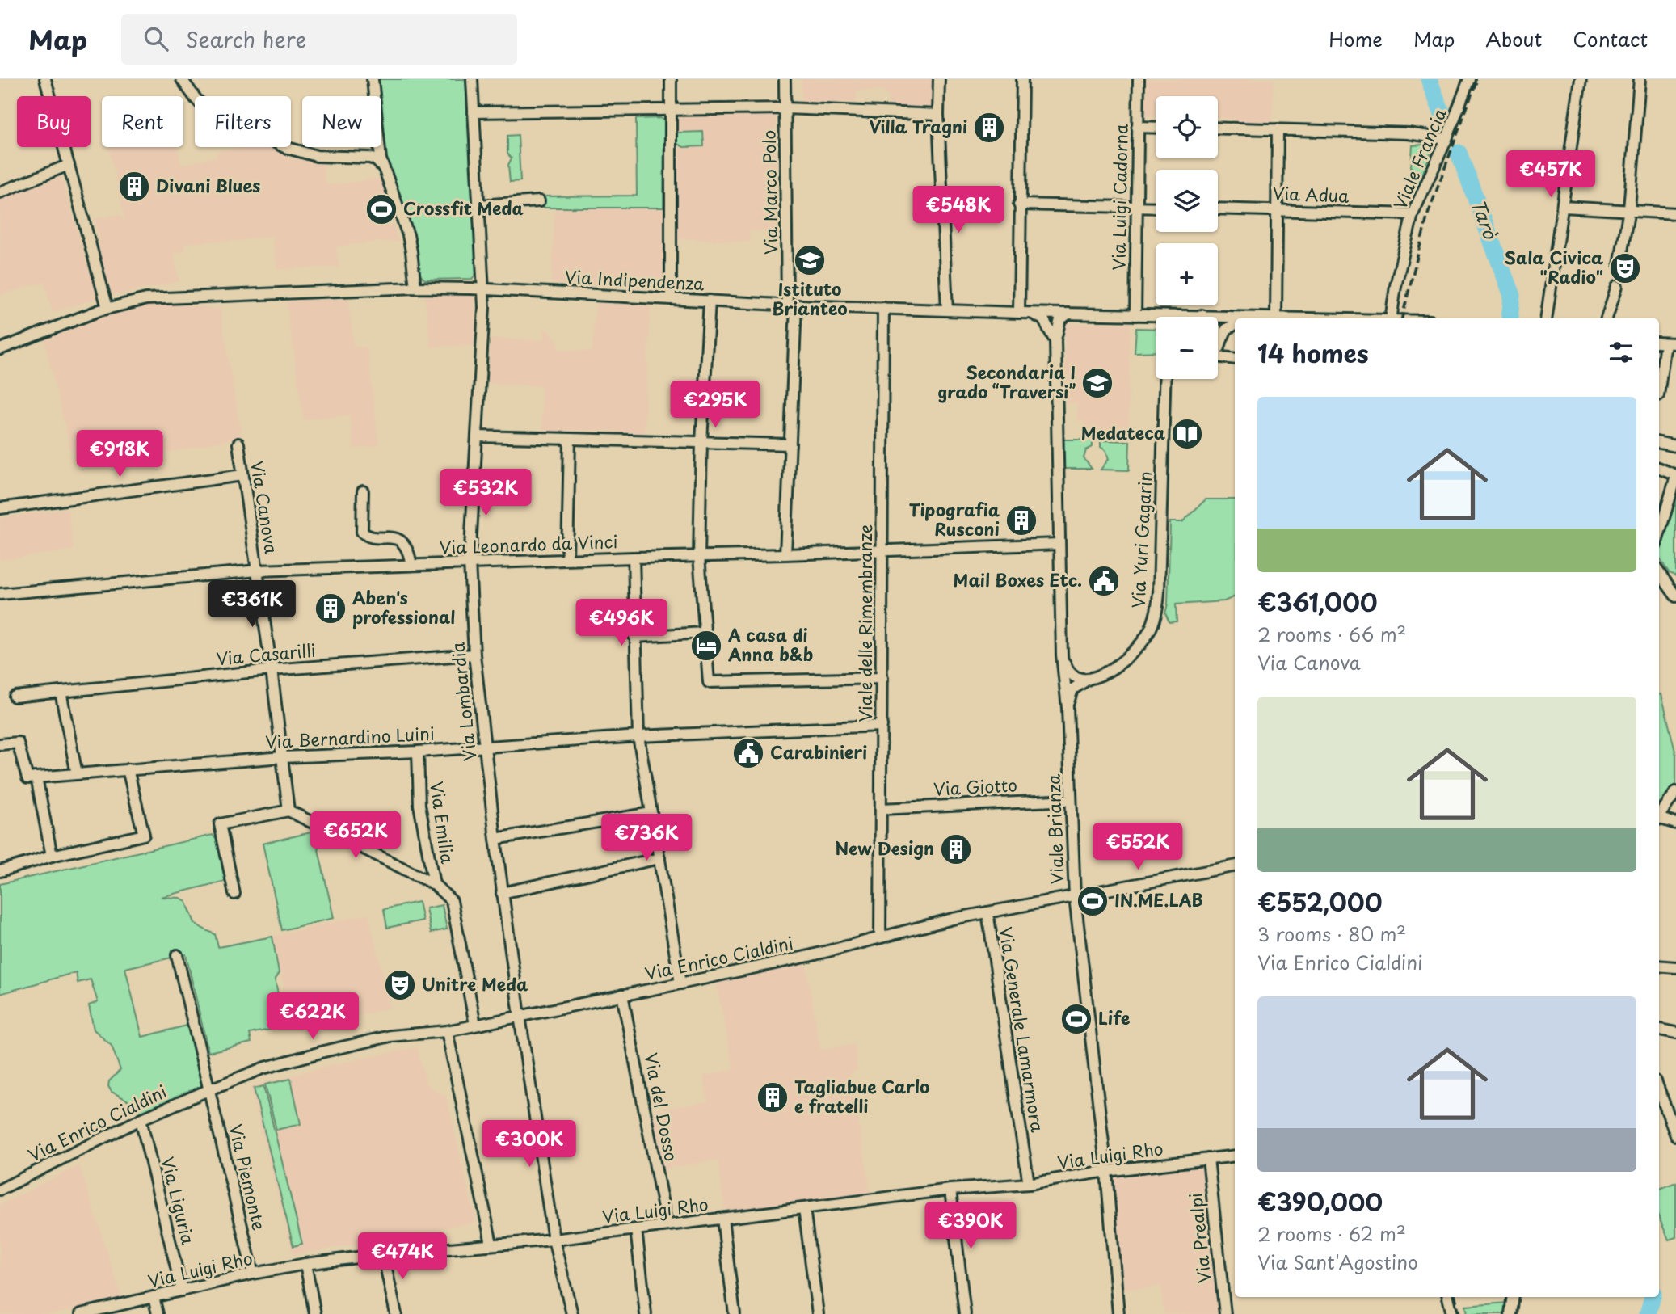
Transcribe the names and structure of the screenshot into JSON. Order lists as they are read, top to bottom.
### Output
{
  "streets": {
    "street": [
      "Viale Francia",
      "Via Marco Polo",
      "Via Adua",
      "Via Luigi Cadorna",
      "Via Indipendenza",
      "Via Canova",
      "Via Yuri Gagarin",
      "Via Leonardo da Vinci",
      "Viale delle Rimembranze",
      "Via Casarilli",
      "Via Lombardia",
      "Via Bernardino Luini",
      "Via Giotto",
      "Via Emilia",
      "Viale Brianza",
      "Via Enrico Cialdini",
      "Via Generale Lamarmora",
      "Via del Dosso",
      "Via Luigi Rho",
      "Via Piemonte",
      "Via Liguria",
      "Via Prealpi"
    ]
  },
  "crossings": [
    ["Viale Francia", "Via Adua"],
    ["Via Marco Polo", "Via Indipendenza"],
    ["Via Marco Polo", "Via Leonardo da Vinci"],
    ["Via Luigi Cadorna", "Via Indipendenza"],
    ["Via Indipendenza", "Viale delle Rimembranze"],
    ["Via Indipendenza", "Via Lombardia"],
    ["Via Indipendenza", "Viale Brianza"],
    ["Via Canova", "Via Leonardo da Vinci"],
    ["Via Canova", "Via Casarilli"],
    ["Via Canova", "Via Bernardino Luini"],
    ["Via Yuri Gagarin", "Viale Brianza"],
    ["Via Leonardo da Vinci", "Viale delle Rimembranze"],
    ["Via Leonardo da Vinci", "Via Lombardia"],
    ["Via Leonardo da Vinci", "Viale Brianza"],
    ["Viale delle Rimembranze", "Via Bernardino Luini"],
    ["Viale delle Rimembranze", "Via Giotto"],
    ["Viale delle Rimembranze", "Via Enrico Cialdini"],
    ["Via Casarilli", "Via Lombardia"],
    ["Via Lombardia", "Via Bernardino Luini"],
    ["Via Lombardia", "Via Enrico Cialdini"],
    ["Via Lombardia", "Via Luigi Rho"],
    ["Via Bernardino Luini", "Via Emilia"],
    ["Via Giotto", "Viale Brianza"],
    ["Via Emilia", "Via Enrico Cialdini"],
    ["Viale Brianza", "Via Enrico Cialdini"],
    ["Viale Brianza", "Via Luigi Rho"],
    ["Via Enrico Cialdini", "Via Generale Lamarmora"],
    ["Via Enrico Cialdini", "Via del Dosso"],
    ["Via Enrico Cialdini", "Via Piemonte"],
    ["Via Enrico Cialdini", "Via Liguria"],
    ["Via Generale Lamarmora", "Via Luigi Rho"],
    ["Via del Dosso", "Via Luigi Rho"],
    ["Via Luigi Rho", "Via Piemonte"],
    ["Via Luigi Rho", "Via Liguria"],
    ["Via Luigi Rho", "Via Prealpi"]
  ],
  "water": ["Tarò"],
  "places": {
    "building": [
      "Villa Tragni",
      "Divani Blues",
      "Tipografia Rusconi",
      "Aben's professional",
      "New Design",
      "Tagliabue Carlo e fratelli"
    ],
    "sports": ["Crossfit Meda", "IN.ME.LAB", "Life"],
    "school or university": ["Istituto Brianteo", "Secondaria I grado “Traversi”"],
    "theatre": ["Sala Civica \"Radio\"", "Unitre Meda"],
    "library": ["Medateca"],
    "public building": ["Mail Boxes Etc.", "Carabinieri"],
    "hotel": ["A casa di Anna b&b"]
  },
  "page": {
    "header": "Map",
    "search": "Search here",
    "nav": [
      "Home",
      "Map",
      "About",
      "Contact"
    ],
    "map_buttons": ["+", "−"],
    "chip": [
      "Buy",
      "Rent",
      "Filters",
      "New"
    ],
    "price": [
      "€457K",
      "€548K",
      "€295K",
      "€918K",
      "€532K",
      "€361K",
      "€496K",
      "€652K",
      "€736K",
      "€552K",
      "€622K",
      "€300K",
      "€390K",
      "€474K"
    ],
    "heading": "14 homes",
    "list": [
      {
        "name": "€361,000",
        "note": "2 rooms · 66 m² · Via Canova"
      },
      {
        "name": "€552,000",
        "note": "3 rooms · 80 m² · Via Enrico Cialdini"
      },
      {
        "name": "€390,000",
        "note": "2 rooms · 62 m² · Via Sant'Agostino"
      }
    ]
  }
}
